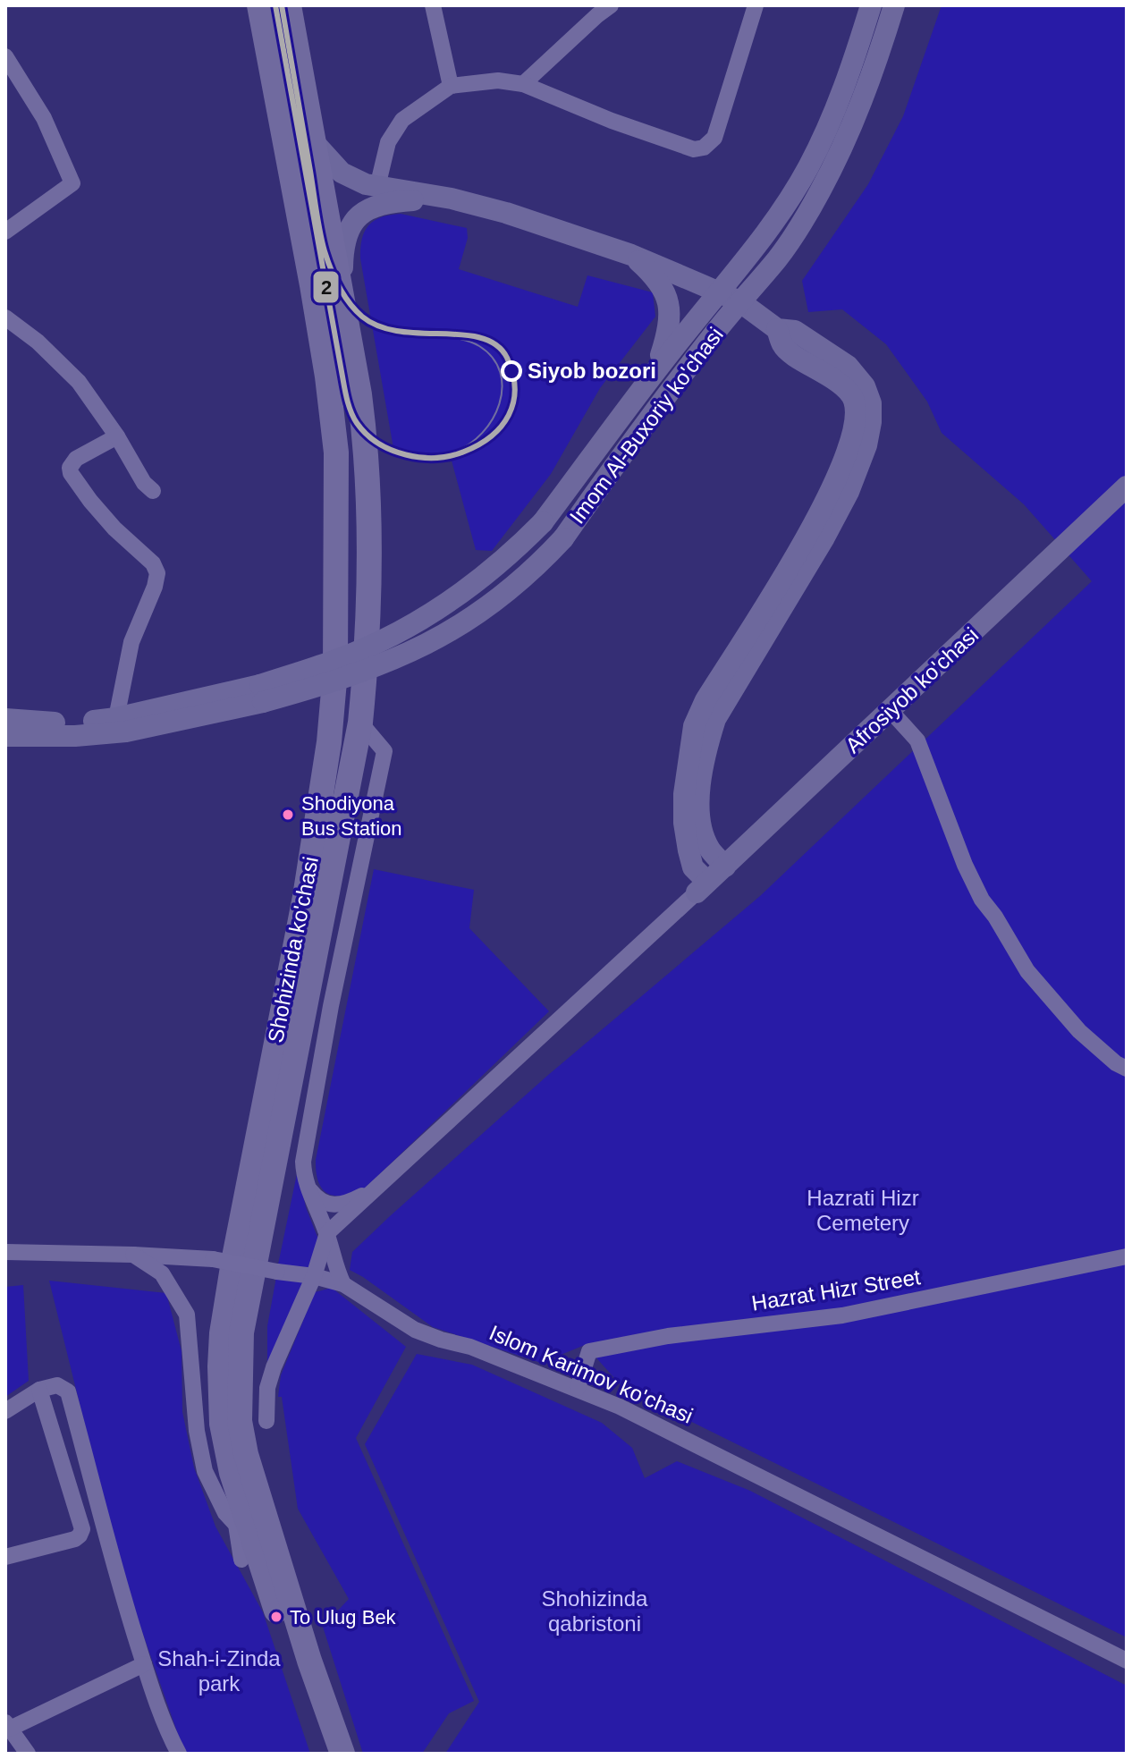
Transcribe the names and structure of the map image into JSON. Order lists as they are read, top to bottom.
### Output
{
  "streets": {
    "main road": ["Shohizinda ko'chasi"],
    "street": [
      "Imom Al-Buxoriy ko'chasi",
      "Afrosiyob ko'chasi",
      "Hazrat Hizr Street",
      "Islom Karimov ko'chasi"
    ]
  },
  "crossings": [
    ["Hazrat Hizr Street", "Islom Karimov ko'chasi"]
  ],
  "parks": ["Hazrati Hizr Cemetery", "Shohizinda qabristoni", "Shah-i-Zinda park"],
  "places": ["Siyob bozori", "Shodiyona Bus Station", "To Ulug Bek"],
  "lines": ["transit line 2"]
}
